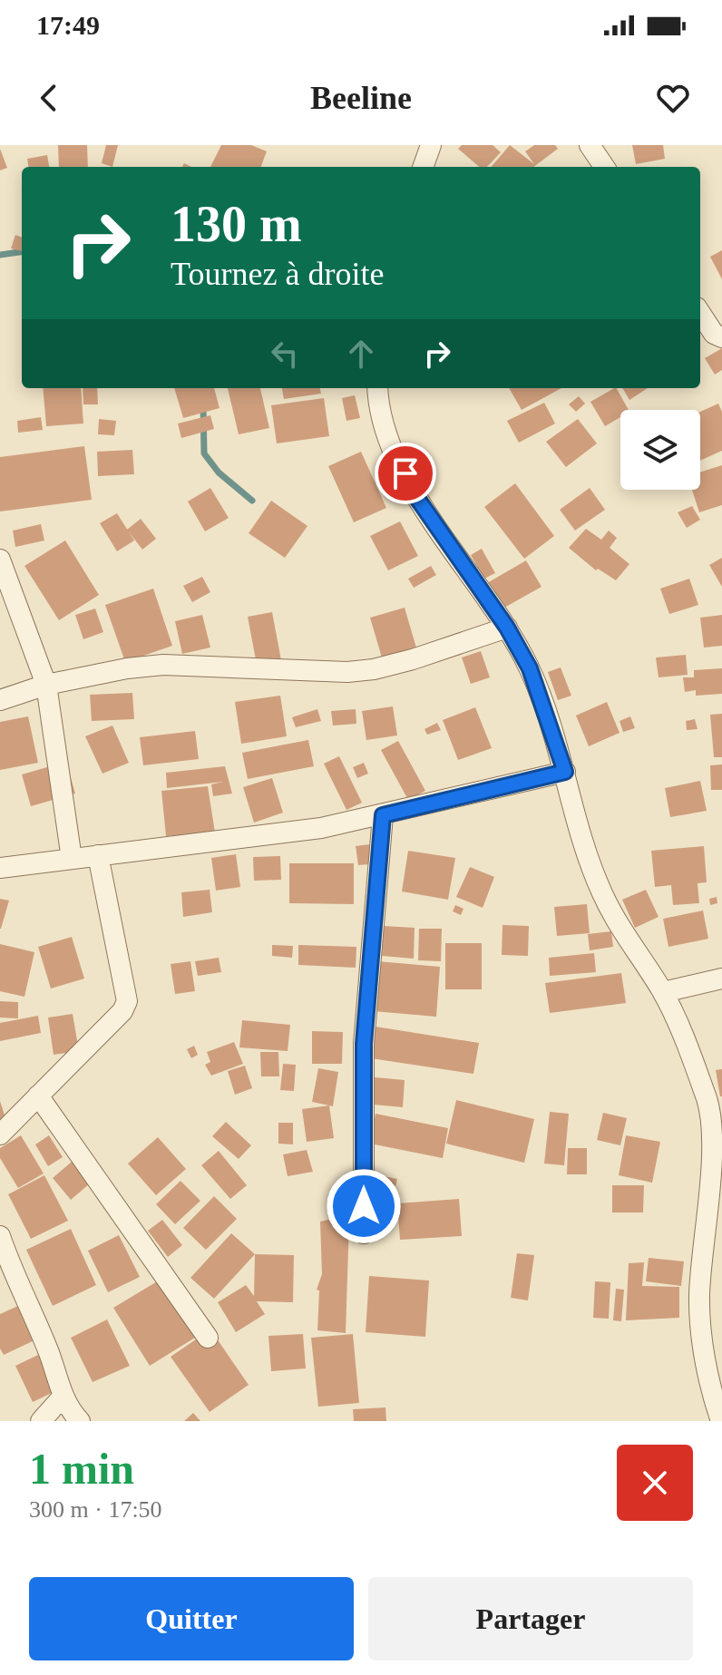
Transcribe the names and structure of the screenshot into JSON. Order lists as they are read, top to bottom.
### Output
{
  "page": {
    "status": "17:49",
    "header": "Beeline",
    "turn": ["130 m", "Tournez à droite"],
    "heading": ["1 min", "300 m · 17:50"],
    "buttons": ["Quitter", "Partager"]
  }
}
